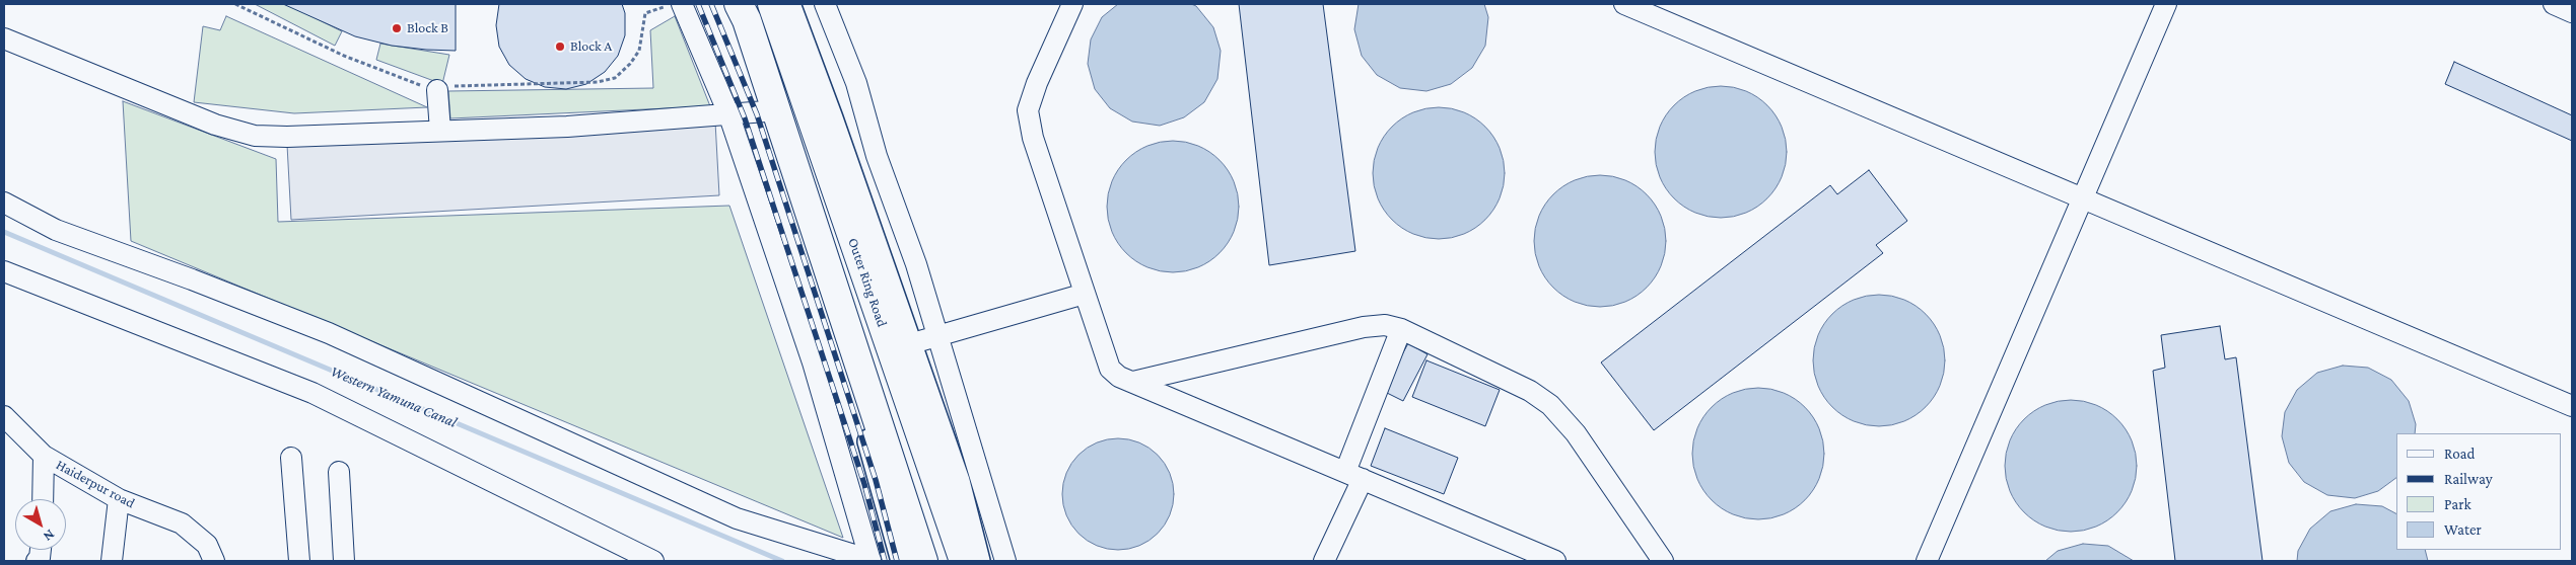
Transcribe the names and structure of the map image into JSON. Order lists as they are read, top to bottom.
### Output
{
  "streets": {
    "highway": ["Outer Ring Road"],
    "street": ["Haiderpur road"]
  },
  "water": ["Western Yamuna Canal"],
  "places": ["Block B", "Block A"],
  "legend": [
    "Road",
    "Railway",
    "Park",
    "Water"
  ],
  "north": "bottom right"
}
